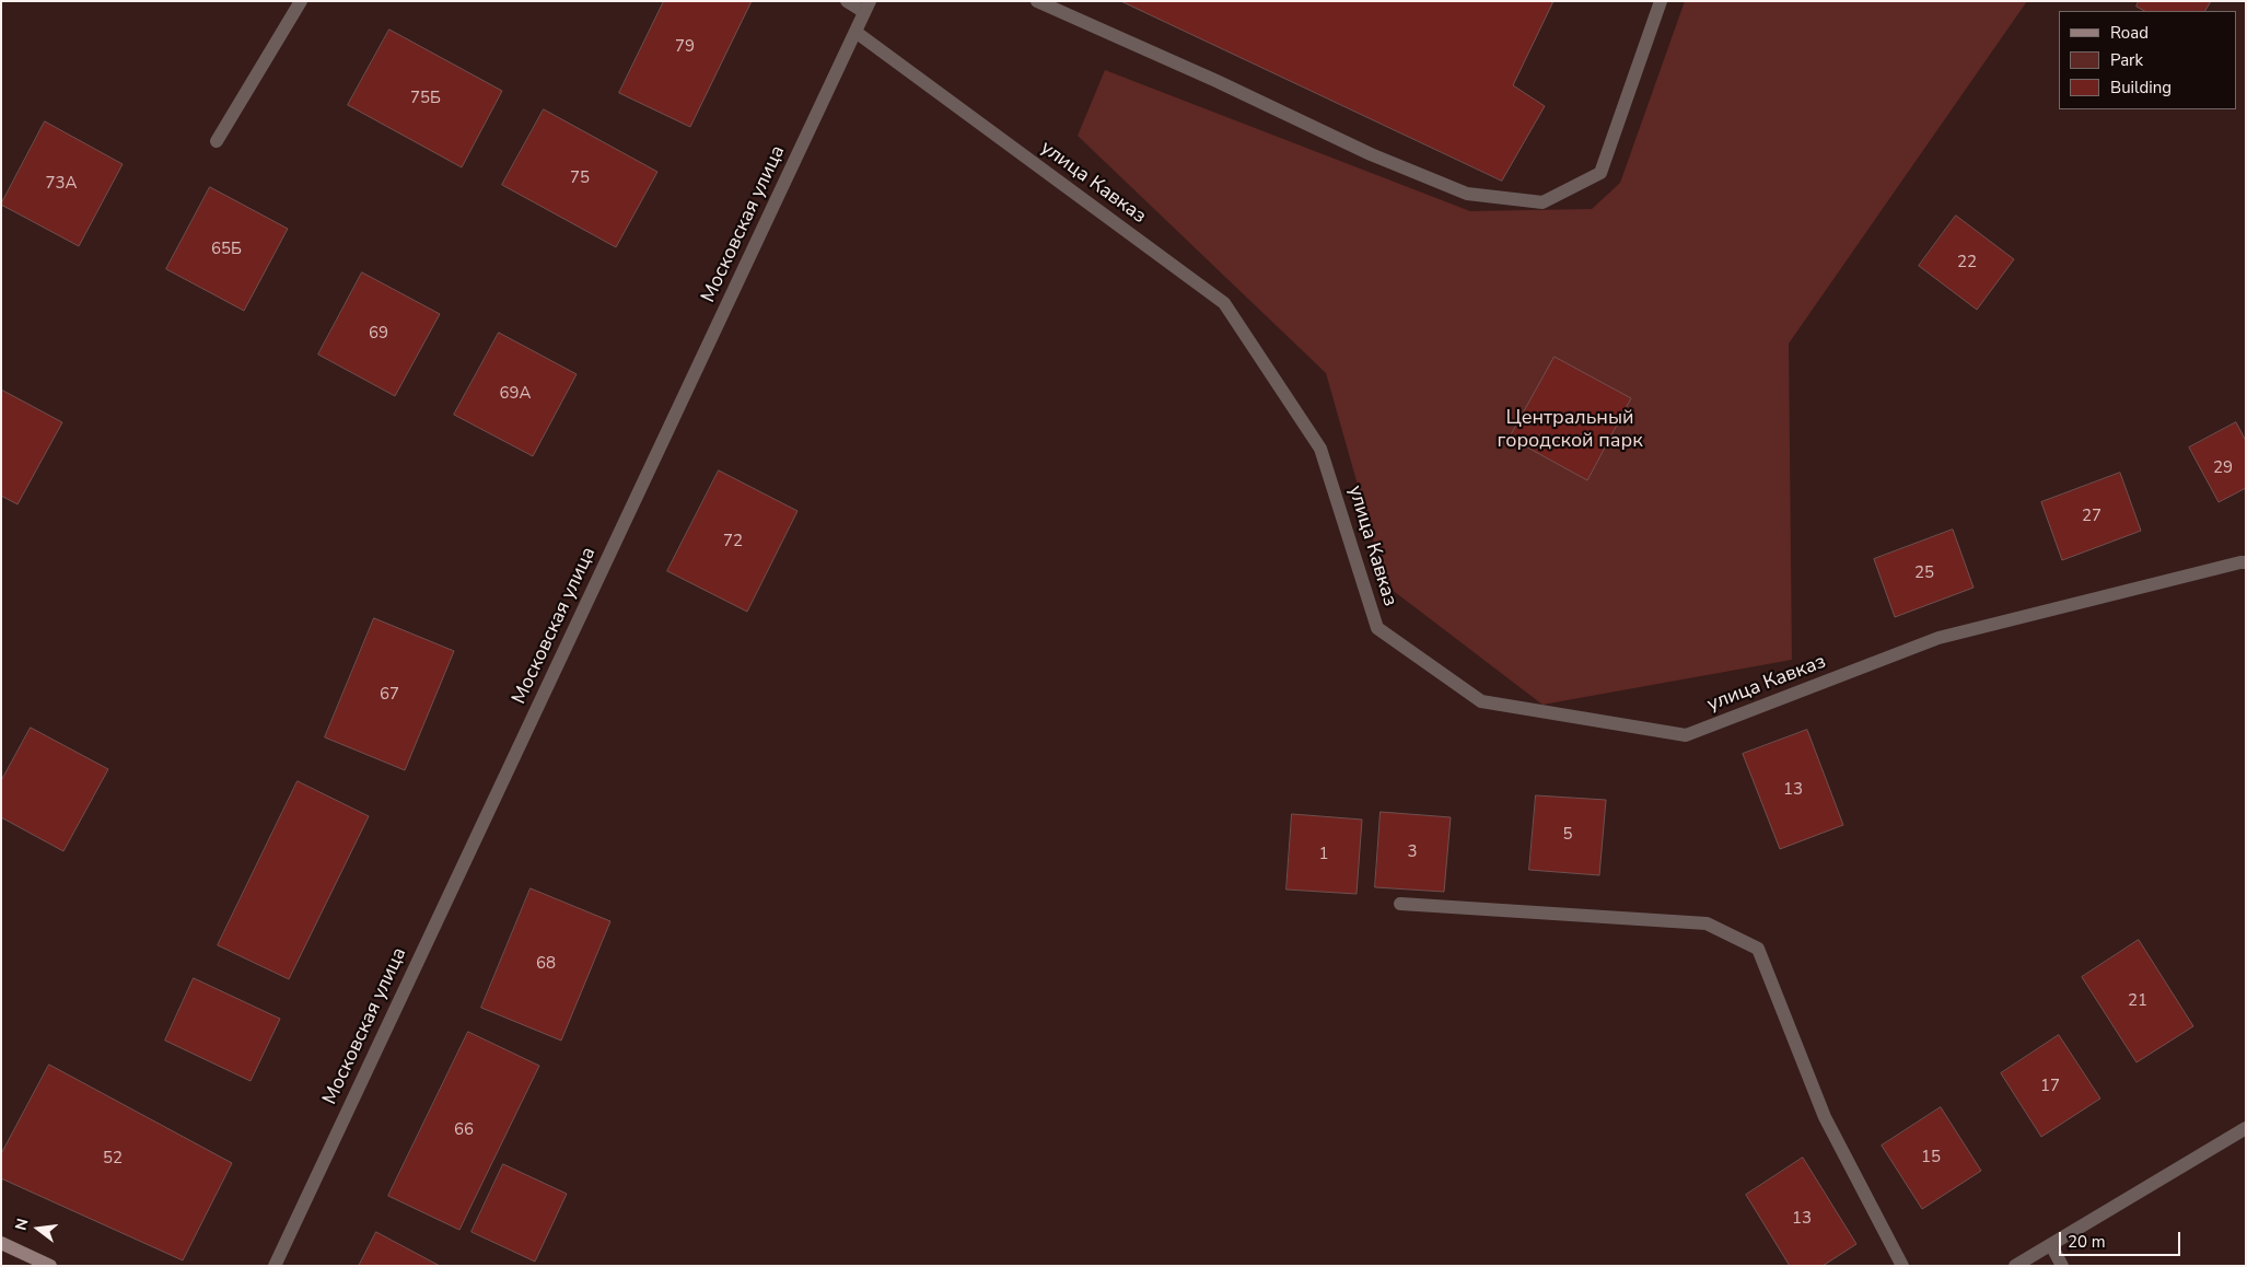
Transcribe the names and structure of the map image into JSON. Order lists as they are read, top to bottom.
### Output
{
  "streets": {
    "street": ["улица Кавказ", "Московская улица"]
  },
  "crossings": [
    ["улица Кавказ", "Московская улица"]
  ],
  "parks": ["Центральный городской парк"],
  "house_numbers": [
    "79",
    "75Б",
    "75",
    "73А",
    "65Б",
    "22",
    "69",
    "69А",
    "29",
    "27",
    "72",
    "25",
    "67",
    "13",
    "5",
    "3",
    "1",
    "68",
    "21",
    "17",
    "66",
    "15",
    "52",
    "13"
  ],
  "legend": ["Road", "Park", "Building"],
  "scale_bar": "20 m",
  "north": "left"
}
